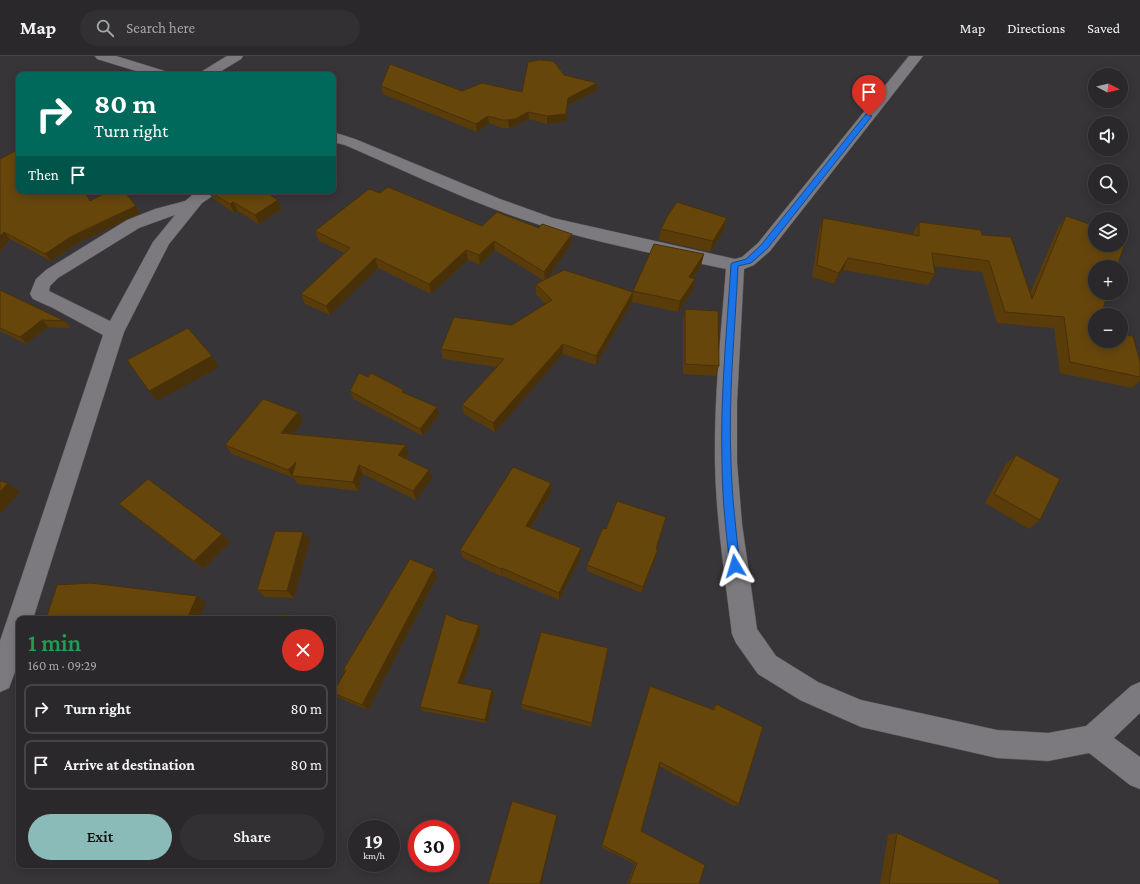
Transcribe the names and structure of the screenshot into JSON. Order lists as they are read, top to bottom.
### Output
{
  "north": "right",
  "page": {
    "header": "Map",
    "search": "Search here",
    "nav": ["Map", "Directions", "Saved"],
    "map_buttons": ["+", "−"],
    "turn": ["80 m", "Turn right"],
    "then": "Then",
    "heading": ["1 min", "160 m · 09:29"],
    "list": [
      {
        "name": "Turn right",
        "value": "80 m"
      },
      {
        "name": "Arrive at destination",
        "value": "80 m"
      }
    ],
    "buttons": ["Exit", "Share"],
    "speed": "19 km/h",
    "limit": "30"
  }
}
